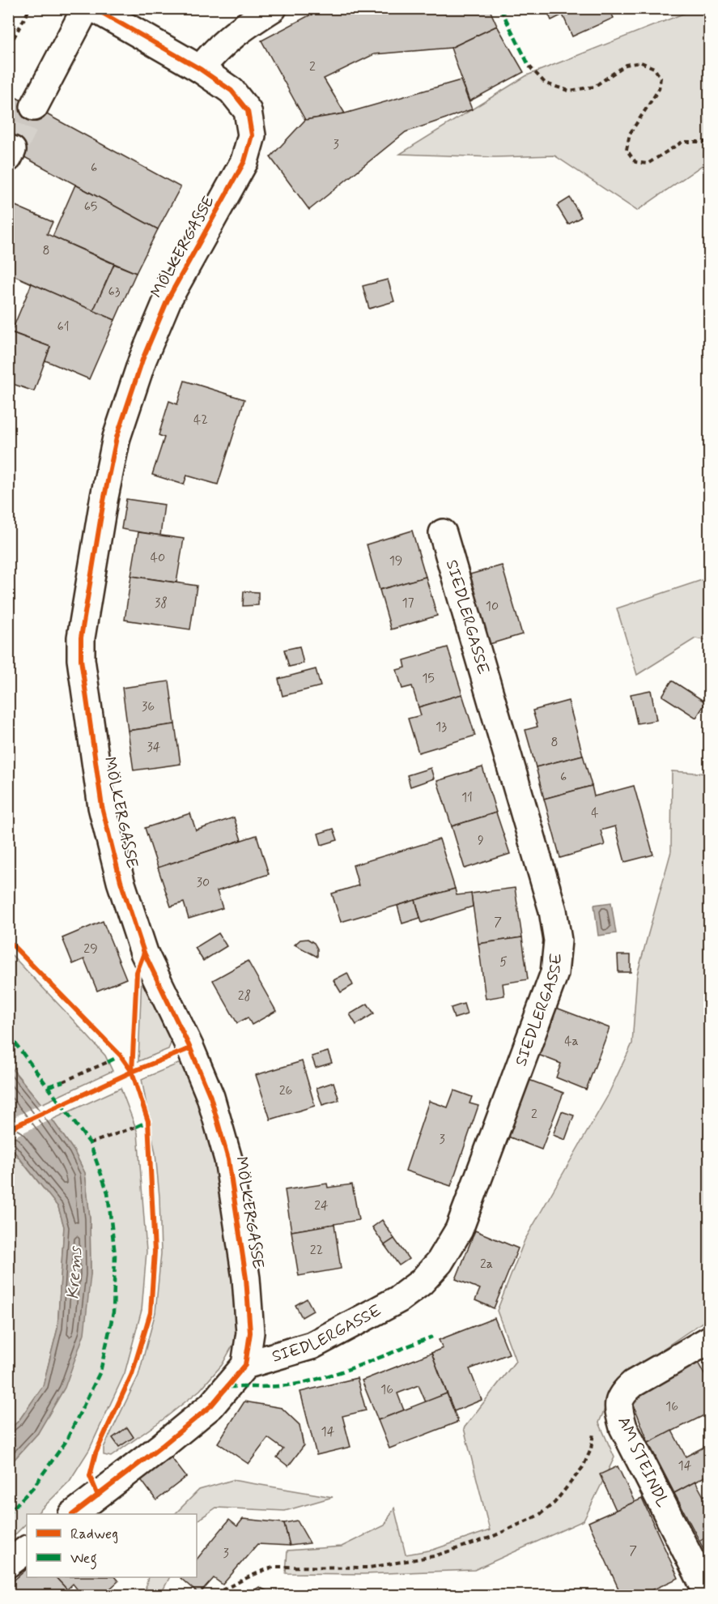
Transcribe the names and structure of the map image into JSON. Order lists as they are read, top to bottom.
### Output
{
  "streets": {
    "street": ["MÖLKERGASSE", "SIEDLERGASSE", "AM STEINDL"]
  },
  "crossings": [
    ["MÖLKERGASSE", "SIEDLERGASSE"]
  ],
  "water": ["Krems"],
  "house_numbers": [
    "2",
    "3",
    "6",
    "65",
    "8",
    "63",
    "61",
    "42",
    "40",
    "19",
    "38",
    "17",
    "10",
    "15",
    "36",
    "13",
    "8",
    "34",
    "6",
    "11",
    "4",
    "9",
    "30",
    "7",
    "29",
    "5",
    "28",
    "4a",
    "26",
    "2",
    "3",
    "24",
    "22",
    "2a",
    "16",
    "16",
    "14",
    "14",
    "7",
    "3"
  ],
  "legend": ["Radweg", "Weg"]
}
